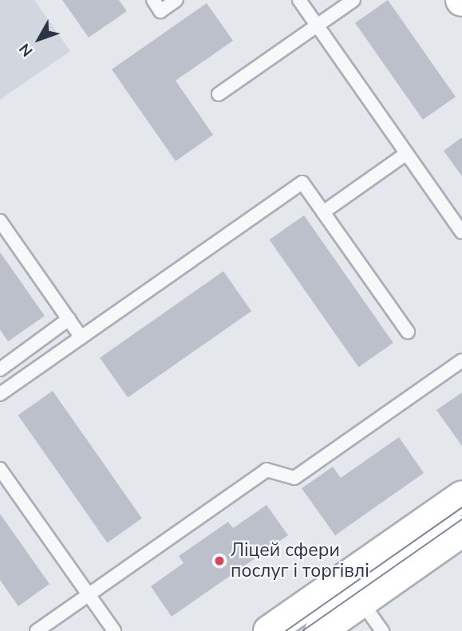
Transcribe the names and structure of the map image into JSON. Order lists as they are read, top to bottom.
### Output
{
  "places": ["Ліцей сфери послуг і торгівлі"],
  "north": "bottom left"
}
